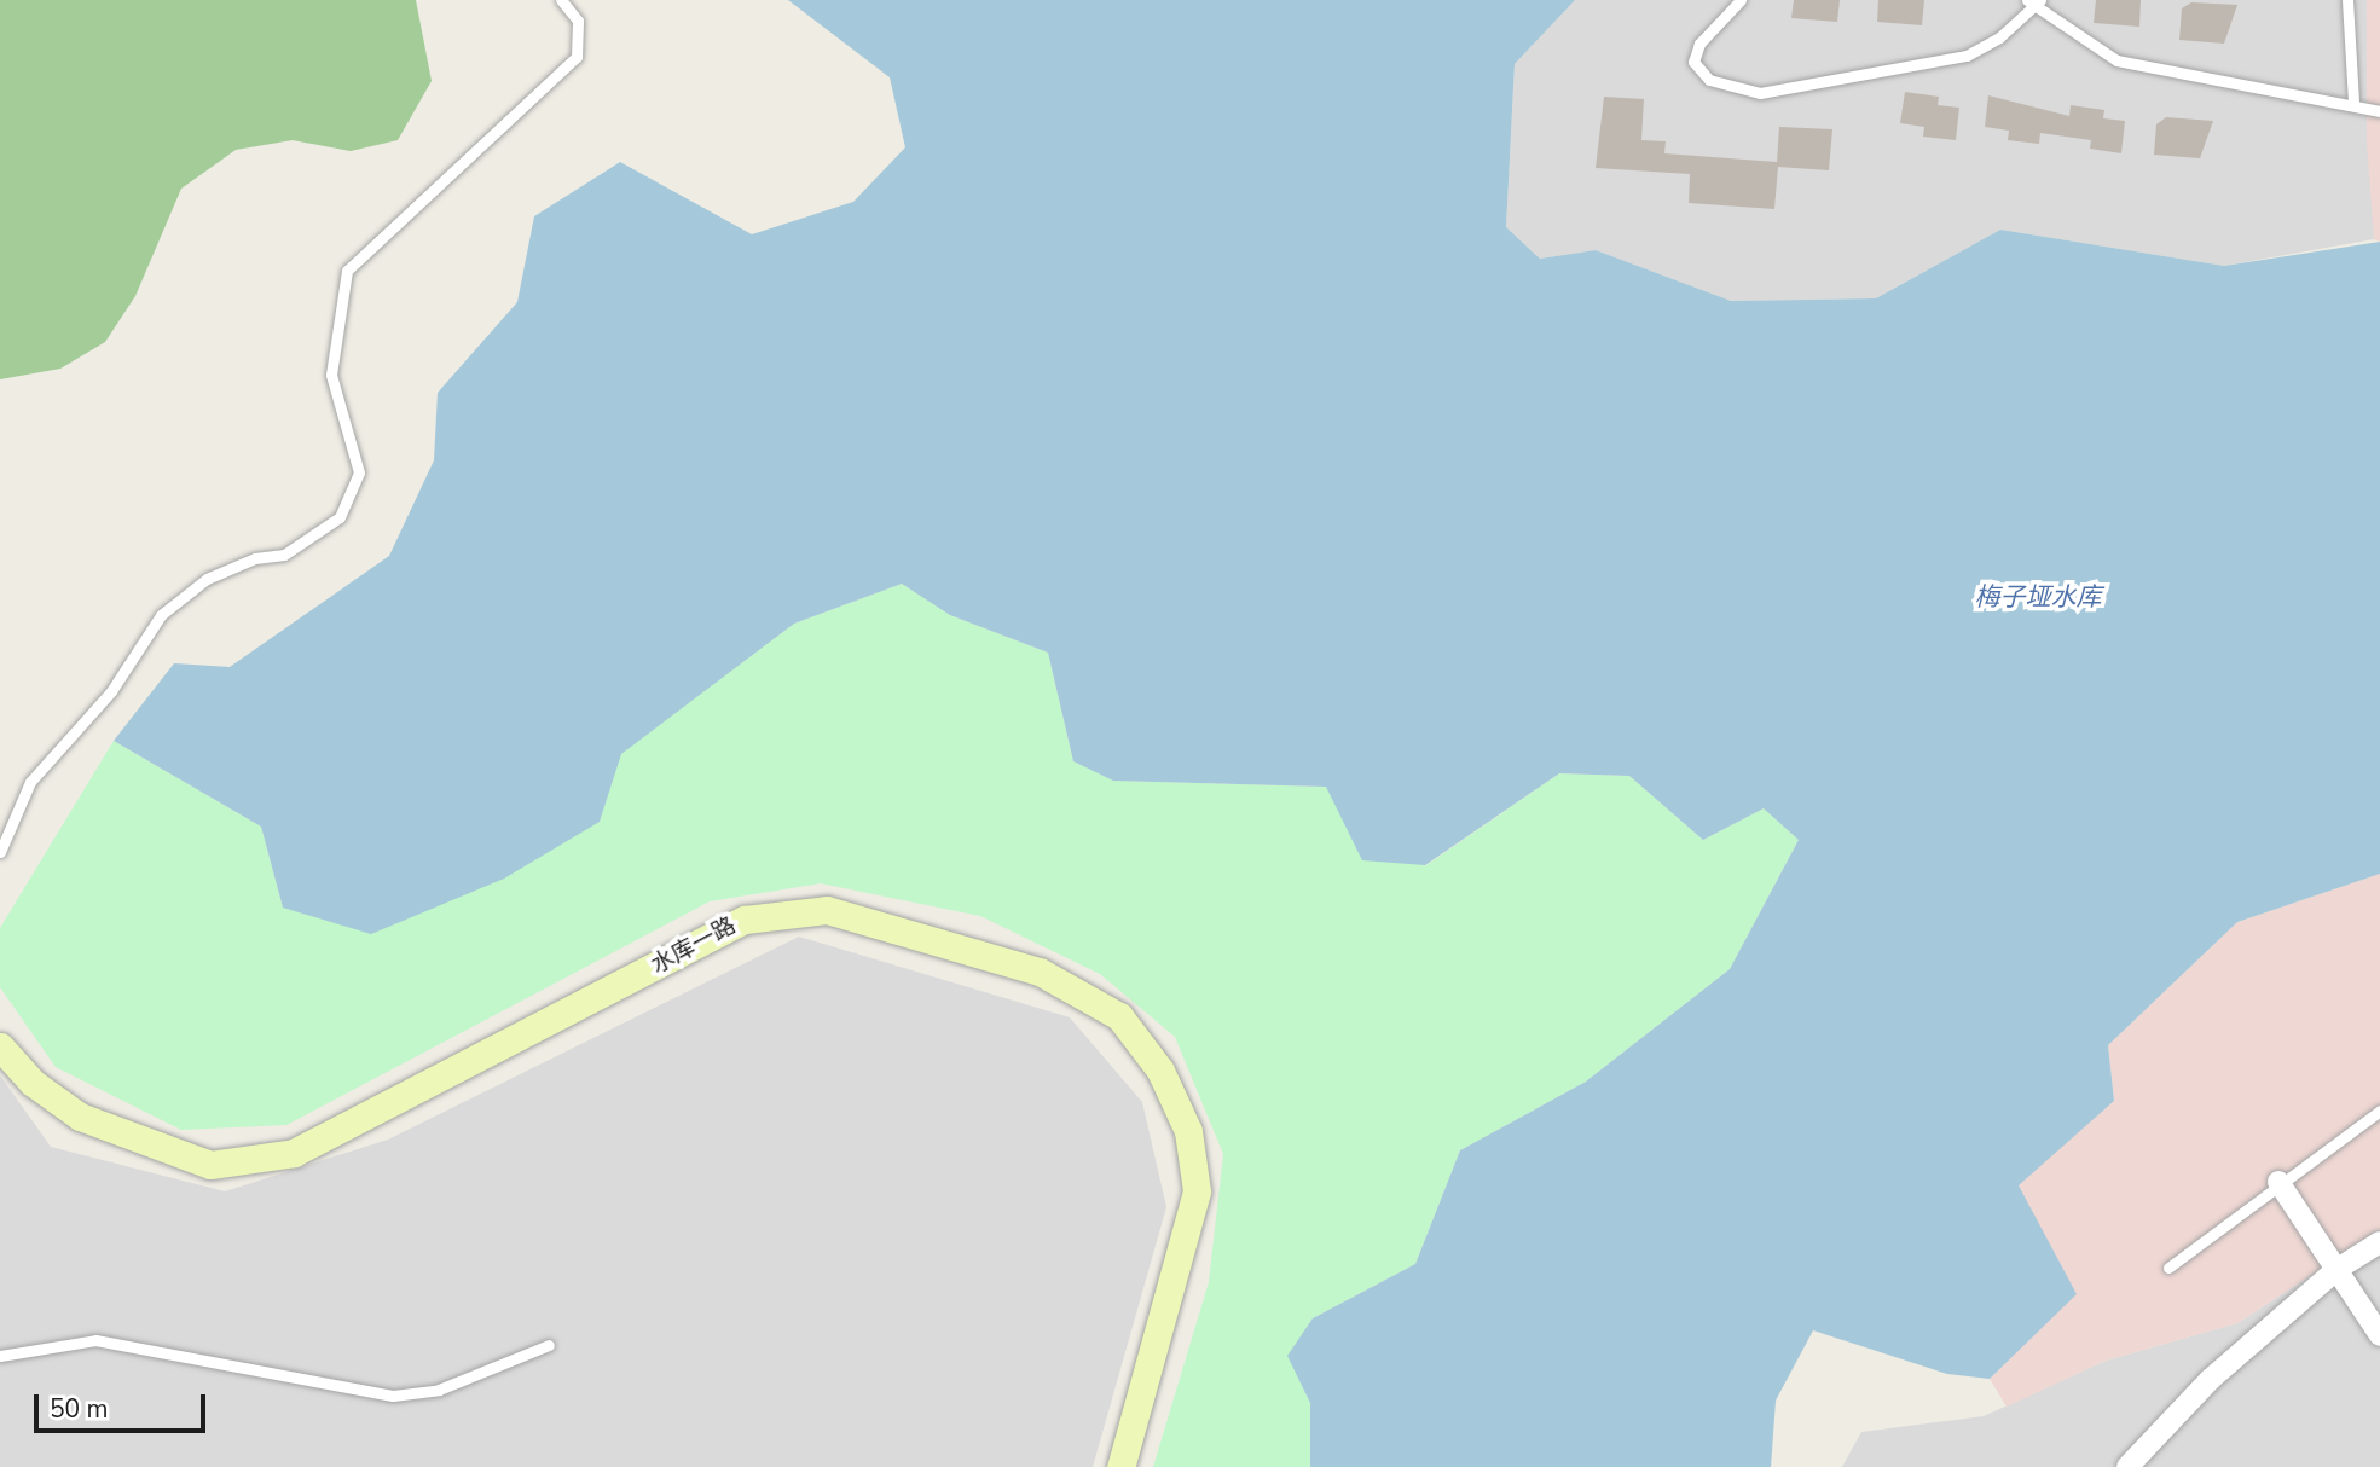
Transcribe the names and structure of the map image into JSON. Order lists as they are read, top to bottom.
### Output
{
  "streets": {
    "street": ["水库一路"]
  },
  "water": ["梅子垭水库"],
  "scale_bar": "50 m"
}
